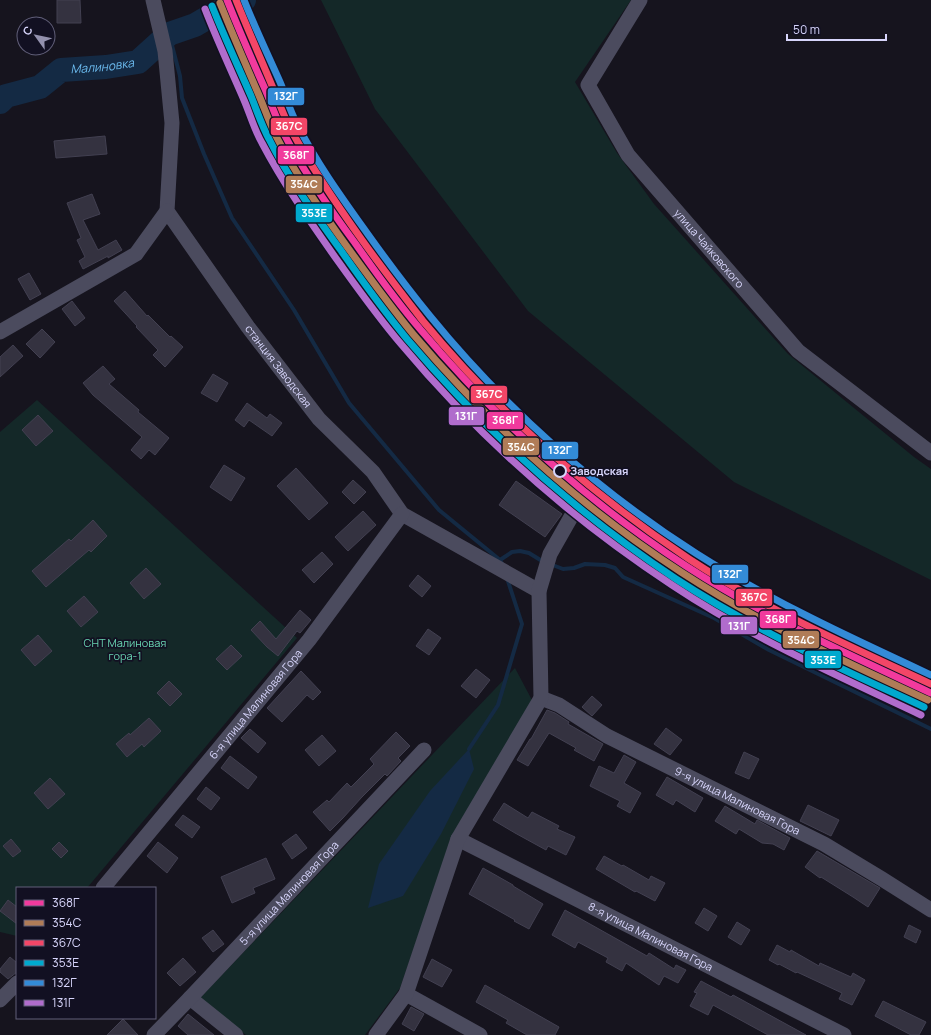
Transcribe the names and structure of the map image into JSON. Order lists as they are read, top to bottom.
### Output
{
  "streets": {
    "street": [
      "улица Чайковского",
      "станция Заводская",
      "6-я улица Малиновая Гора",
      "9-я улица Малиновая Гора",
      "5-я улица Малиновая Гора",
      "8-я улица Малиновая Гора"
    ]
  },
  "crossings": [
    ["станция Заводская", "6-я улица Малиновая Гора"]
  ],
  "water": ["Малиновка"],
  "parks": ["СНТ Малиновая гора-1"],
  "places": ["Заводская"],
  "lines": [
    "transit line 368Г",
    "transit line 367С",
    "transit line 132Г",
    "transit line 354С",
    "transit line 353Е",
    "transit line 131Г"
  ],
  "legend": [
    "368Г",
    "354С",
    "367С",
    "353Е",
    "132Г",
    "131Г"
  ],
  "scale_bar": "50 m",
  "north": "top left"
}
